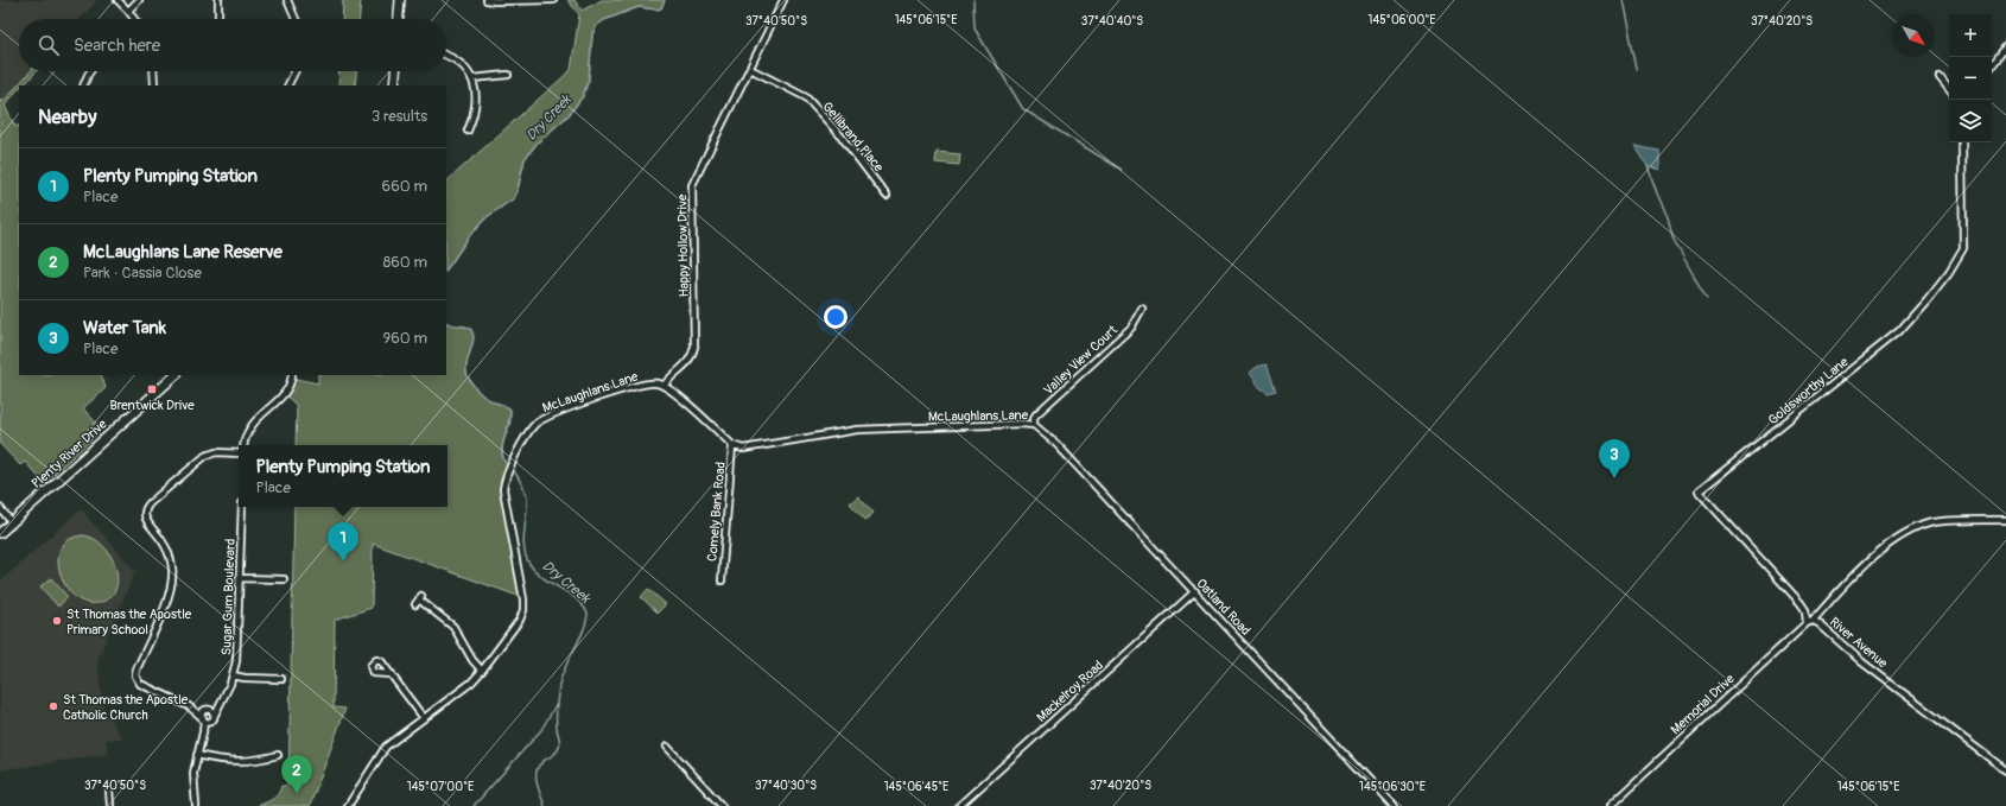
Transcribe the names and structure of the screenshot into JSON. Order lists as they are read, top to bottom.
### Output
{
  "streets": {
    "street": [
      "Gellibrand Place",
      "Happy Hollow Drive",
      "Valley View Court",
      "Goldsworthy Lane",
      "McLaughlans Lane",
      "Plenty River Drive",
      "Comely Bank Road",
      "Sugar Gum Boulevard",
      "Oatland Road",
      "River Avenue",
      "Mackelroy Road",
      "Memorial Drive"
    ]
  },
  "crossings": [
    ["Gellibrand Place", "Happy Hollow Drive"],
    ["Happy Hollow Drive", "McLaughlans Lane"],
    ["Valley View Court", "McLaughlans Lane"],
    ["Valley View Court", "Oatland Road"],
    ["Goldsworthy Lane", "River Avenue"],
    ["Goldsworthy Lane", "Memorial Drive"],
    ["McLaughlans Lane", "Comely Bank Road"],
    ["McLaughlans Lane", "Oatland Road"],
    ["Oatland Road", "Mackelroy Road"],
    ["River Avenue", "Memorial Drive"]
  ],
  "water": ["Dry Creek"],
  "places": {
    "transit": ["Brentwick Drive"],
    "other": ["St Thomas the Apostle Primary School", "St Thomas the Apostle Catholic Church"]
  },
  "north": "bottom right",
  "page": {
    "map_buttons": ["+", "−"],
    "search": "Search here",
    "heading": ["Nearby", "3 results"],
    "list": [
      {
        "mark": "1",
        "name": "Plenty Pumping Station",
        "note": "Place",
        "value": "660 m"
      },
      {
        "mark": "2",
        "name": "McLaughlans Lane Reserve",
        "note": "Park · Cassia Close",
        "value": "860 m"
      },
      {
        "mark": "3",
        "name": "Water Tank",
        "note": "Place",
        "value": "960 m"
      }
    ],
    "pins": ["3", "1", "2"],
    "popup": ["Plenty Pumping Station", "Place"]
  },
  "coordinates": [
    "145°06'15\"E",
    "145°06'00\"E",
    "37°40'50\"S",
    "37°40'40\"S",
    "37°40'20\"S",
    "37°40'30\"S",
    "145°07'00\"E",
    "145°06'45\"E",
    "145°06'30\"E"
  ]
}
